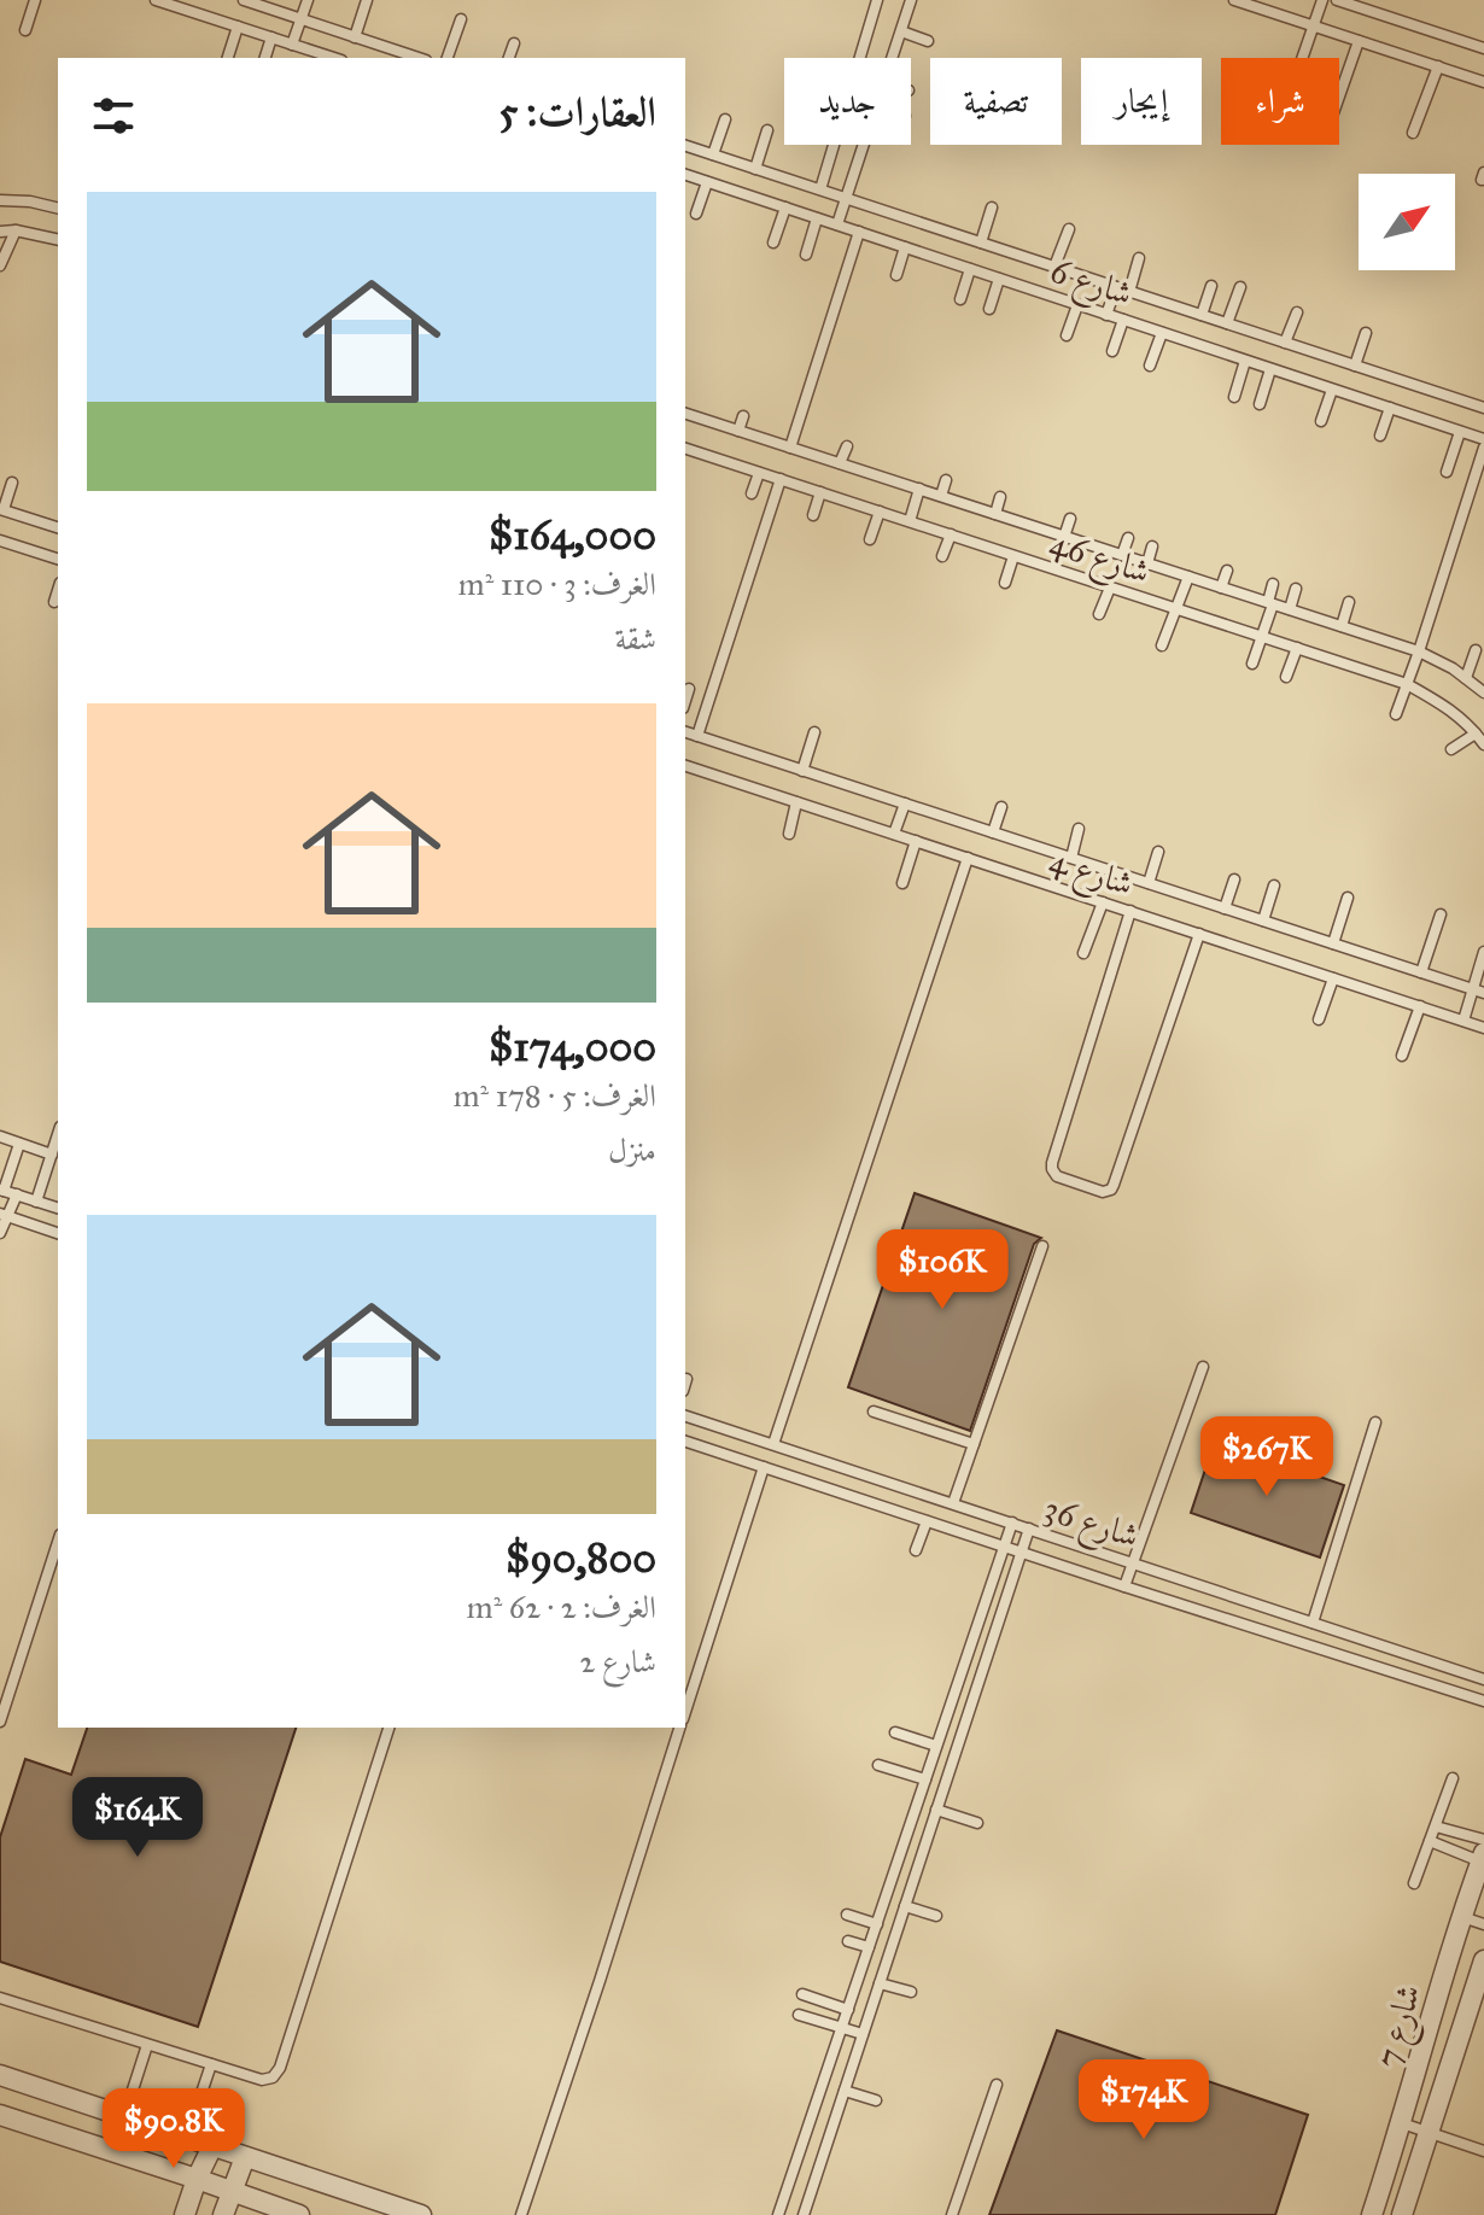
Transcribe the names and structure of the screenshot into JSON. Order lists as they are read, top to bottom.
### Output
{
  "streets": {
    "street": ["شارع 7"],
    "lane": [
      "شارع 6",
      "شارع 46",
      "شارع 4",
      "شارع 36"
    ]
  },
  "north": "top right",
  "page": {
    "chip": [
      "شراء",
      "إيجار",
      "تصفية",
      "جديد"
    ],
    "heading": "العقارات: 5",
    "list": [
      {
        "name": "$164,000",
        "note": "الغرف: 3 · 110 m² · شقة"
      },
      {
        "name": "$174,000",
        "note": "الغرف: 5 · 178 m² · منزل"
      },
      {
        "name": "$90,800",
        "note": "الغرف: 2 · 62 m² · شارع 2"
      }
    ],
    "price": [
      "$106K",
      "$267K",
      "$164K",
      "$174K",
      "$90.8K"
    ]
  }
}
